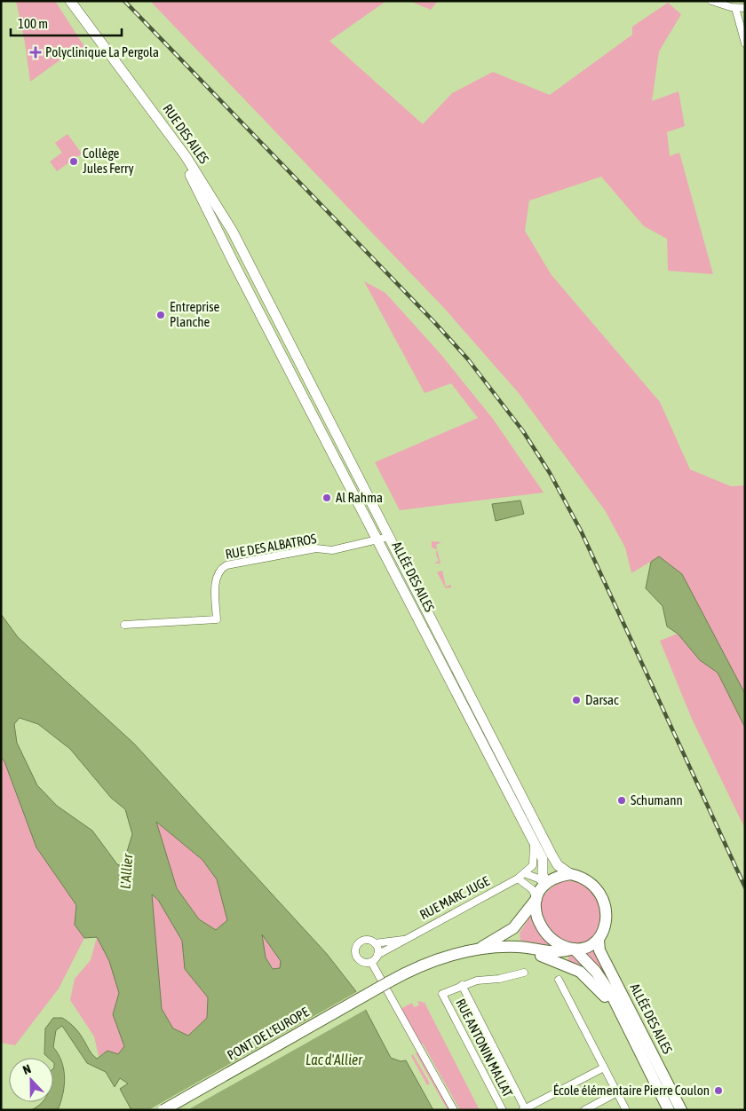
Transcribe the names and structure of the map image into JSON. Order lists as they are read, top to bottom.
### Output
{
  "streets": {
    "main road": ["RUE DES AILES", "ALLÉE DES AILES", "PONT DE L'EUROPE"],
    "street": ["RUE DES ALBATROS", "RUE MARC JUGE", "RUE ANTONIN MALLAT"]
  },
  "crossings": [
    ["RUE DES AILES", "ALLÉE DES AILES"],
    ["RUE DES ALBATROS", "ALLÉE DES AILES"]
  ],
  "water": ["L'Allier", "Lac d'Allier"],
  "places": {
    "health": ["Polyclinique La Pergola"],
    "other": [
      "Collège Jules Ferry",
      "Entreprise Planche",
      "Al Rahma",
      "Darsac",
      "Schumann",
      "École élémentaire Pierre Coulon"
    ]
  },
  "scale_bar": "100 m",
  "north": "top"
}
